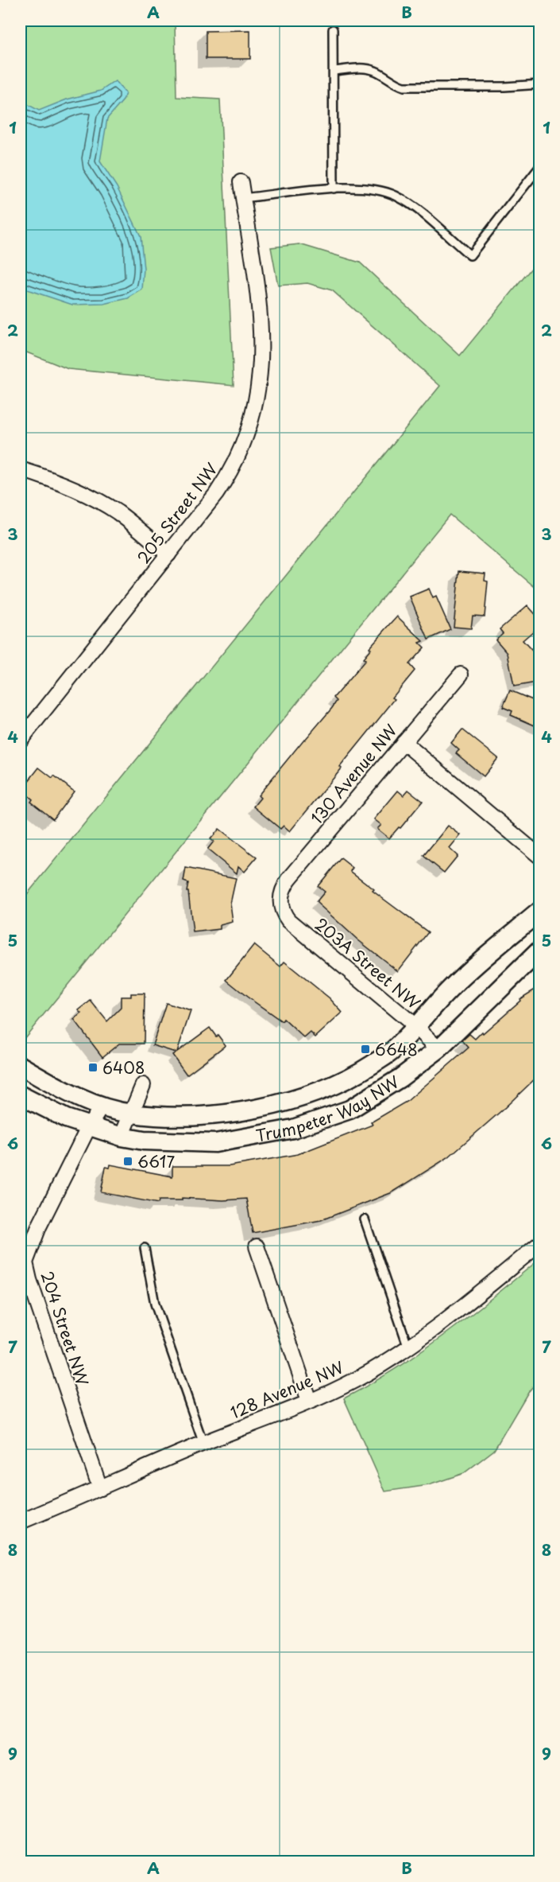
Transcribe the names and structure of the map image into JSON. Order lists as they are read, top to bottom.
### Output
{
  "streets": {
    "street": [
      "205 Street NW",
      "130 Avenue NW",
      "203A Street NW",
      "Trumpeter Way NW",
      "204 Street NW",
      "128 Avenue NW"
    ]
  },
  "crossings": [
    ["130 Avenue NW", "203A Street NW"],
    ["203A Street NW", "Trumpeter Way NW"],
    ["Trumpeter Way NW", "204 Street NW"],
    ["204 Street NW", "128 Avenue NW"]
  ],
  "places": {
    "transit": ["6648", "6408", "6617"]
  },
  "grid": {
    "columns": ["A", "B"],
    "rows": [
      "1",
      "2",
      "3",
      "4",
      "5",
      "6",
      "7",
      "8",
      "9"
    ]
  }
}
